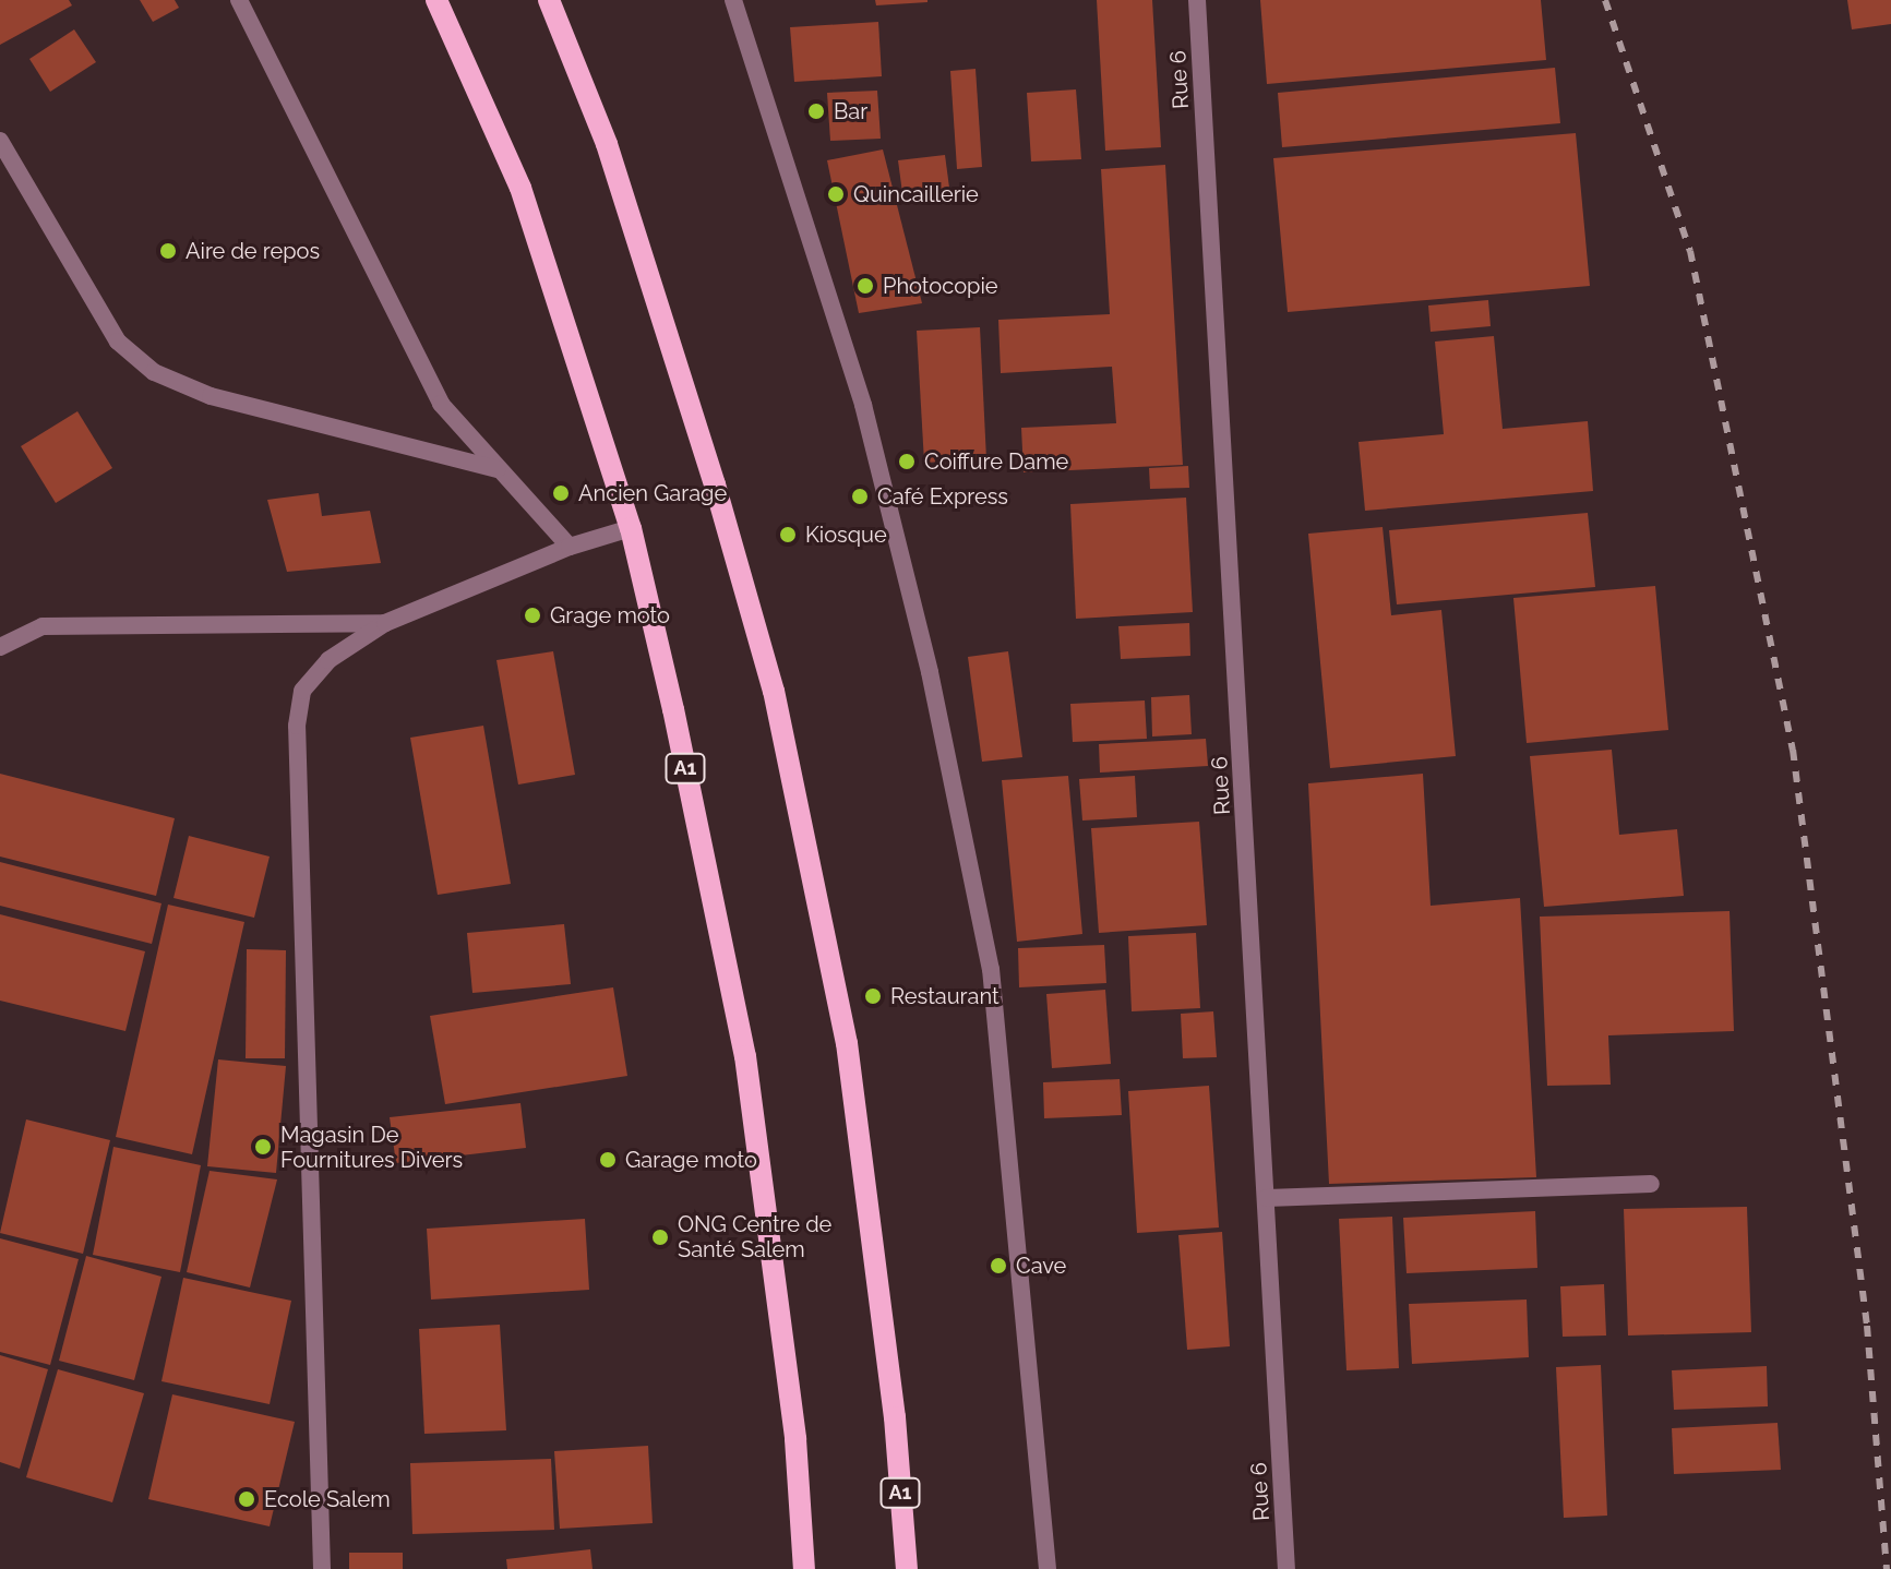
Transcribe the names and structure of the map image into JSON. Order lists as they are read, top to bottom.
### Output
{
  "streets": {
    "main road": ["A1"],
    "street": ["Rue 6"]
  },
  "places": [
    "Bar",
    "Quincaillerie",
    "Aire de repos",
    "Photocopie",
    "Coiffure Dame",
    "Ancien Garage",
    "Café Express",
    "Kiosque",
    "Grage moto",
    "Restaurant",
    "Magasin De Fournitures Divers",
    "Garage moto",
    "ONG Centre de Santé Salem",
    "Cave",
    "Ecole Salem"
  ]
}
